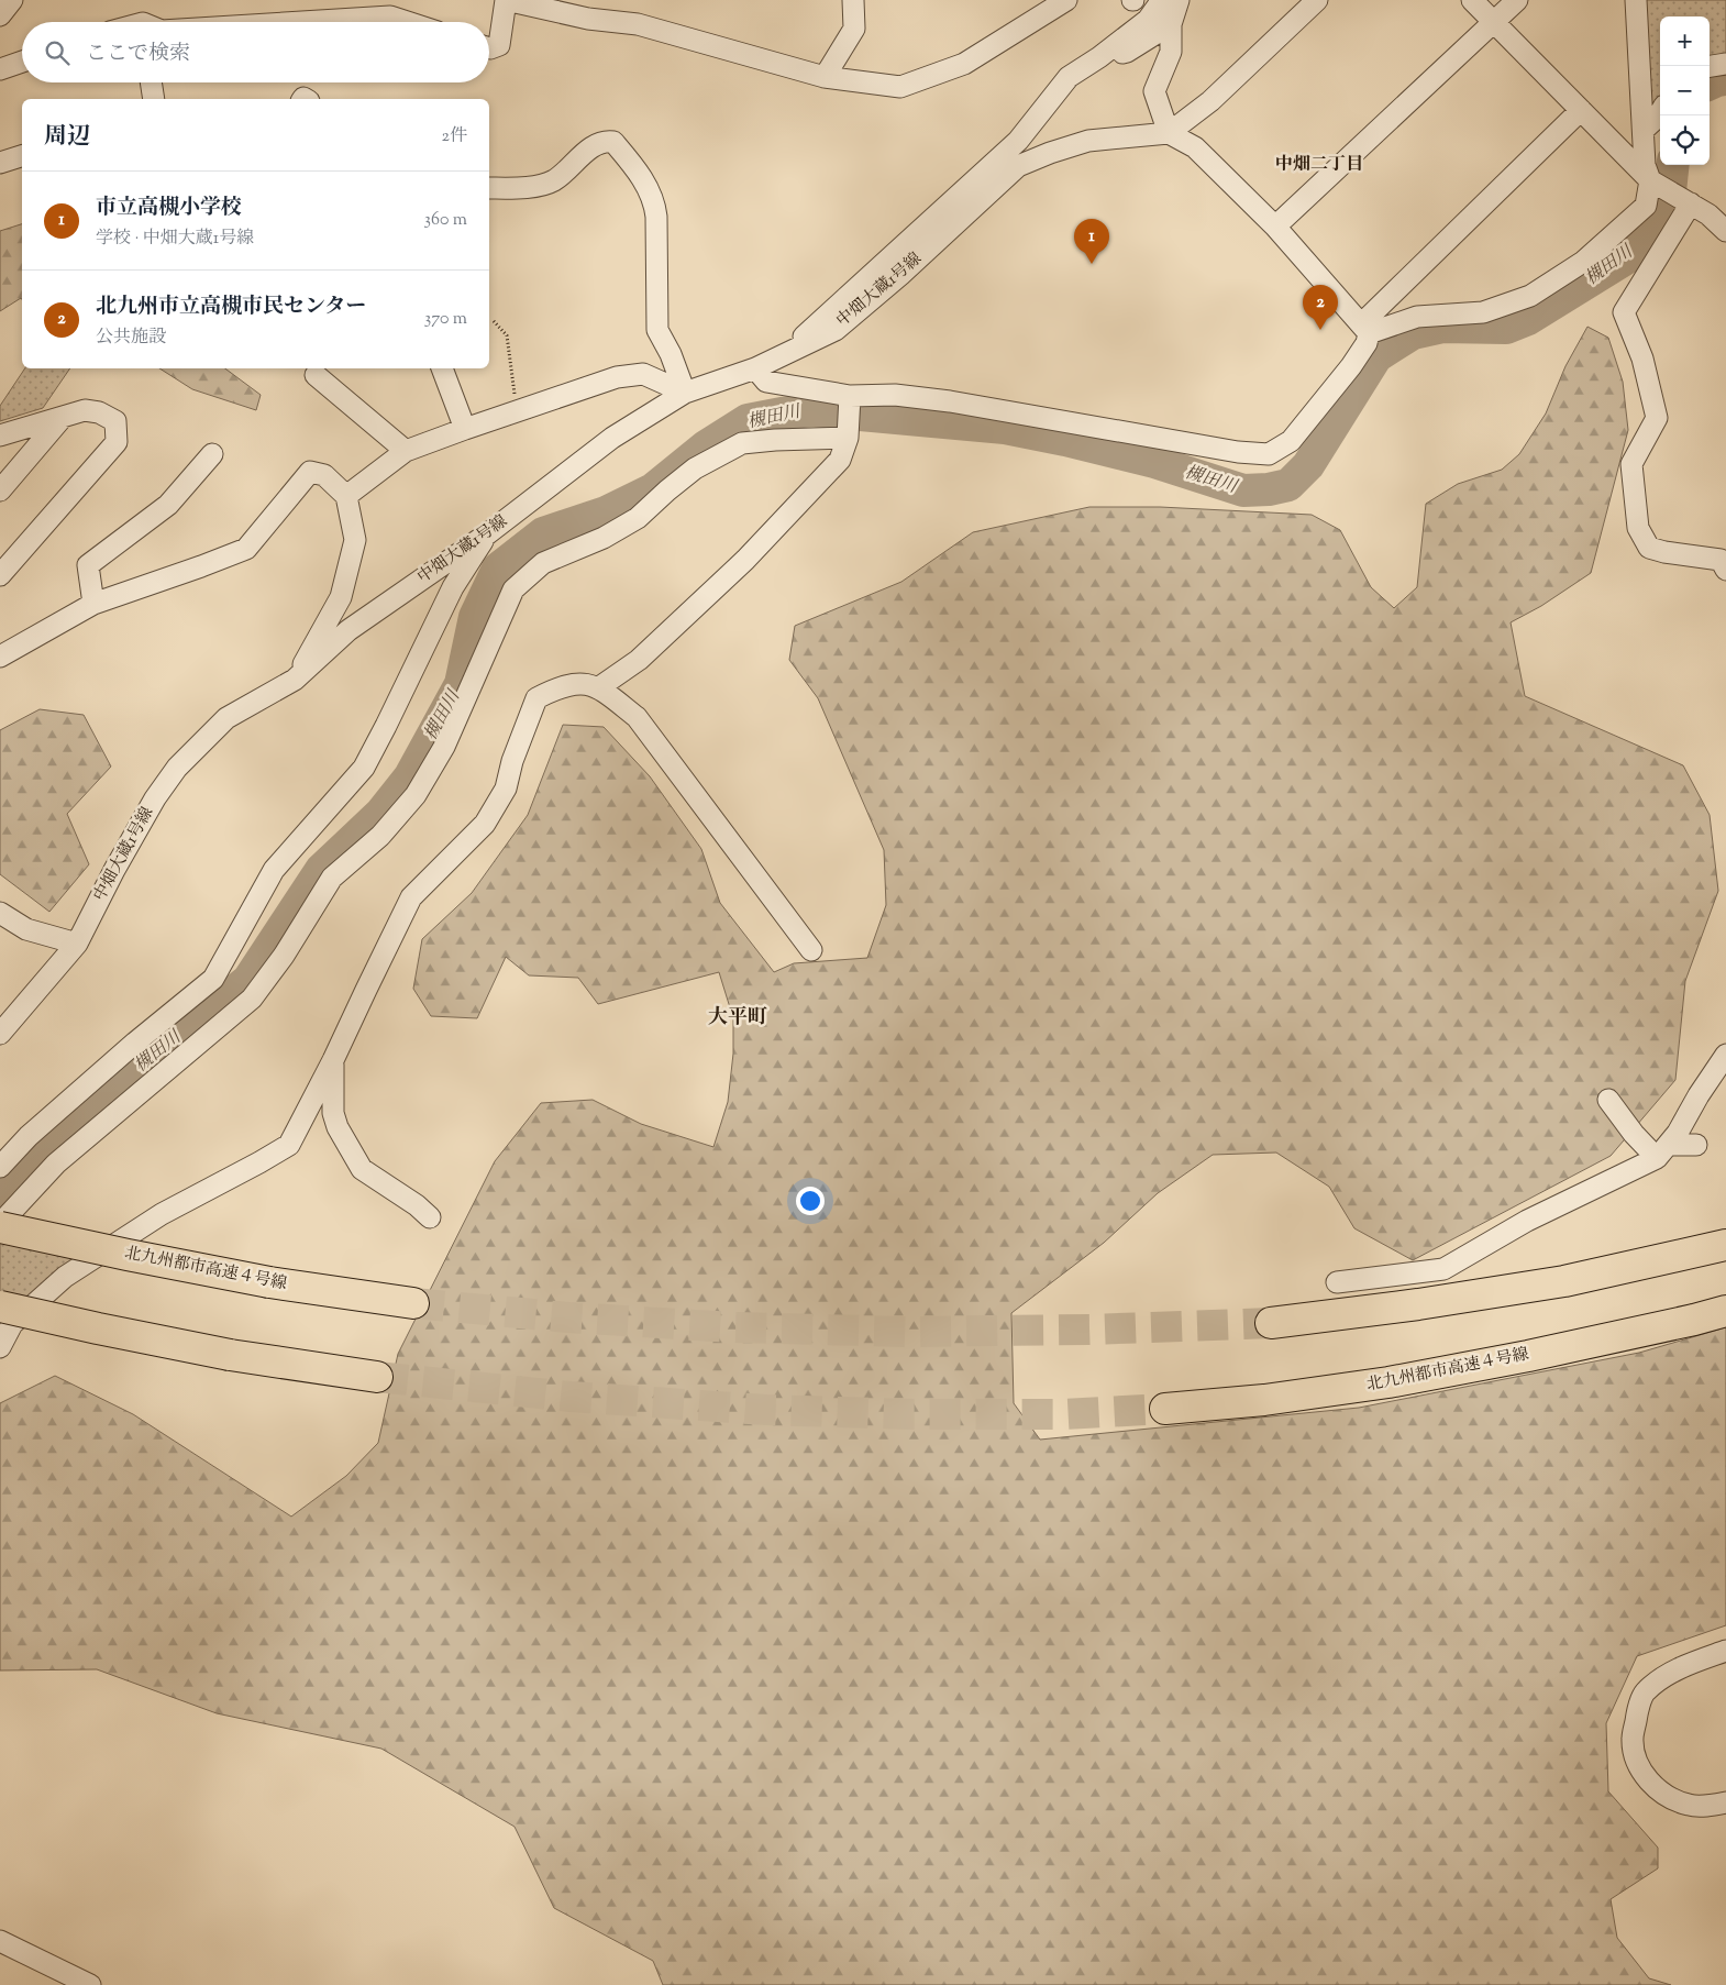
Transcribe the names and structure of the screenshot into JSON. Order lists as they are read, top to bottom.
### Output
{
  "streets": {
    "highway": ["北九州都市高速４号線"],
    "street": ["中畑大蔵1号線"]
  },
  "districts": ["中畑二丁目", "大平町"],
  "water": ["槻田川"],
  "page": {
    "map_buttons": ["+", "−"],
    "search": "ここで検索",
    "heading": ["周辺", "2件"],
    "list": [
      {
        "mark": "1",
        "name": "市立高槻小学校",
        "note": "学校 · 中畑大蔵1号線",
        "value": "360 m"
      },
      {
        "mark": "2",
        "name": "北九州市立高槻市民センター",
        "note": "公共施設",
        "value": "370 m"
      }
    ],
    "pins": ["1", "2"]
  }
}
